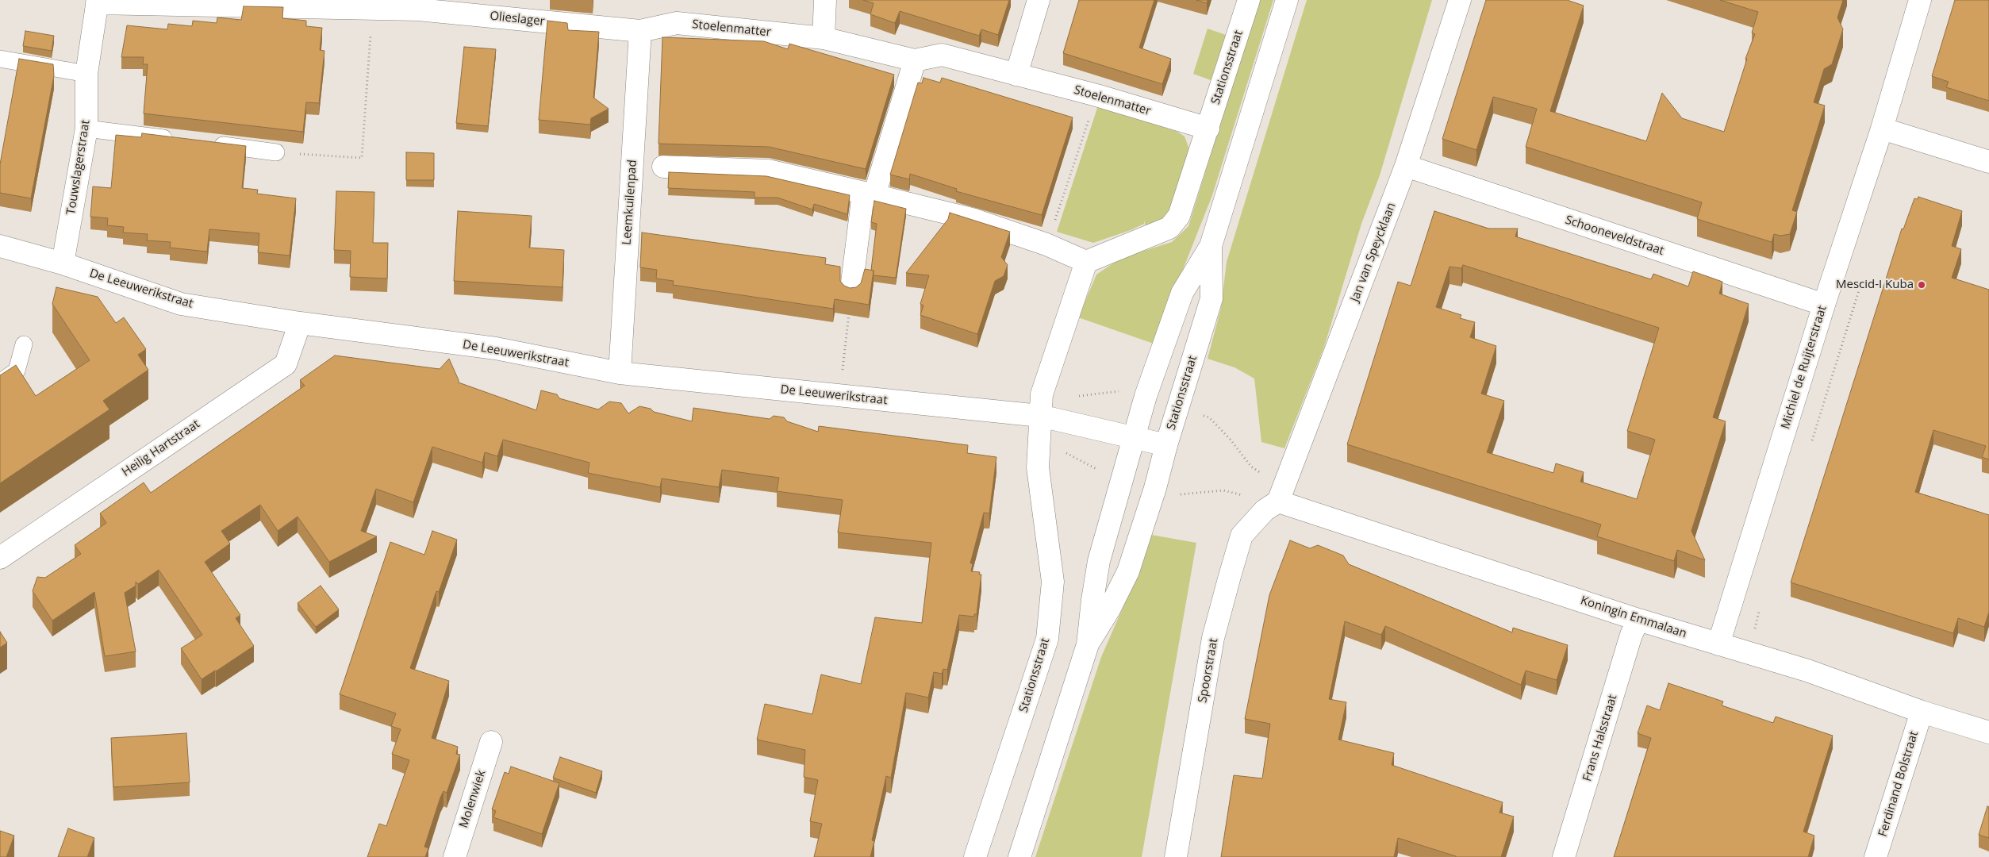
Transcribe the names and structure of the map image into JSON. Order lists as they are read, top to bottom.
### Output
{
  "streets": {
    "street": [
      "Olieslager",
      "Stoelenmatter",
      "Stationsstraat",
      "Touwslagerstraat",
      "Leemkuilenpad",
      "Schooneveldstraat",
      "Jan van Speycklaan",
      "De Leeuwerikstraat",
      "Michiel de Ruijterstraat",
      "Heilig Hartstraat",
      "Koningin Emmalaan",
      "Spoorstraat",
      "Frans Halsstraat",
      "Ferdinand Bolstraat",
      "Molenwiek"
    ]
  },
  "crossings": [
    ["Olieslager", "Stoelenmatter"],
    ["Olieslager", "Touwslagerstraat"],
    ["Olieslager", "Leemkuilenpad"],
    ["Stoelenmatter", "Stationsstraat"],
    ["Stoelenmatter", "Leemkuilenpad"],
    ["Stationsstraat", "De Leeuwerikstraat"],
    ["Touwslagerstraat", "De Leeuwerikstraat"],
    ["Leemkuilenpad", "De Leeuwerikstraat"],
    ["Schooneveldstraat", "Jan van Speycklaan"],
    ["Schooneveldstraat", "Michiel de Ruijterstraat"],
    ["Jan van Speycklaan", "Koningin Emmalaan"],
    ["Jan van Speycklaan", "Spoorstraat"],
    ["De Leeuwerikstraat", "Heilig Hartstraat"],
    ["Michiel de Ruijterstraat", "Koningin Emmalaan"],
    ["Koningin Emmalaan", "Spoorstraat"],
    ["Koningin Emmalaan", "Frans Halsstraat"],
    ["Koningin Emmalaan", "Ferdinand Bolstraat"]
  ],
  "places": ["Mescid-I Kuba"]
}
